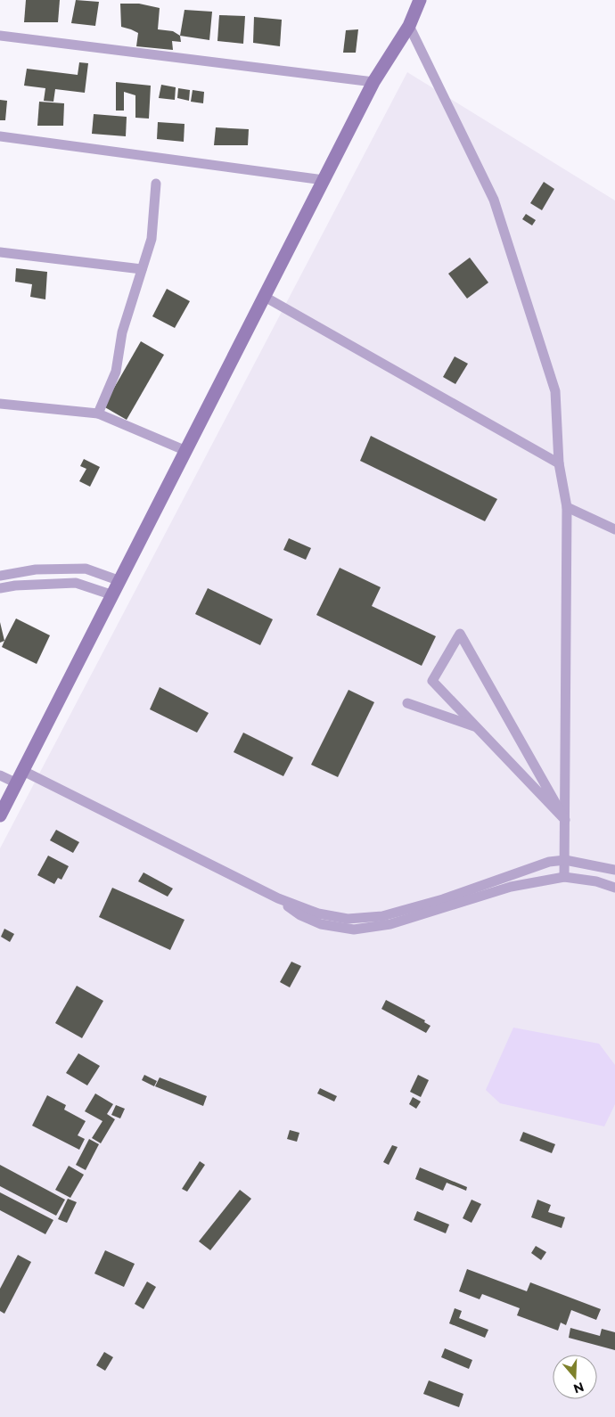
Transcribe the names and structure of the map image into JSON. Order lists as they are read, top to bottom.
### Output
{
  "north": "bottom"
}
